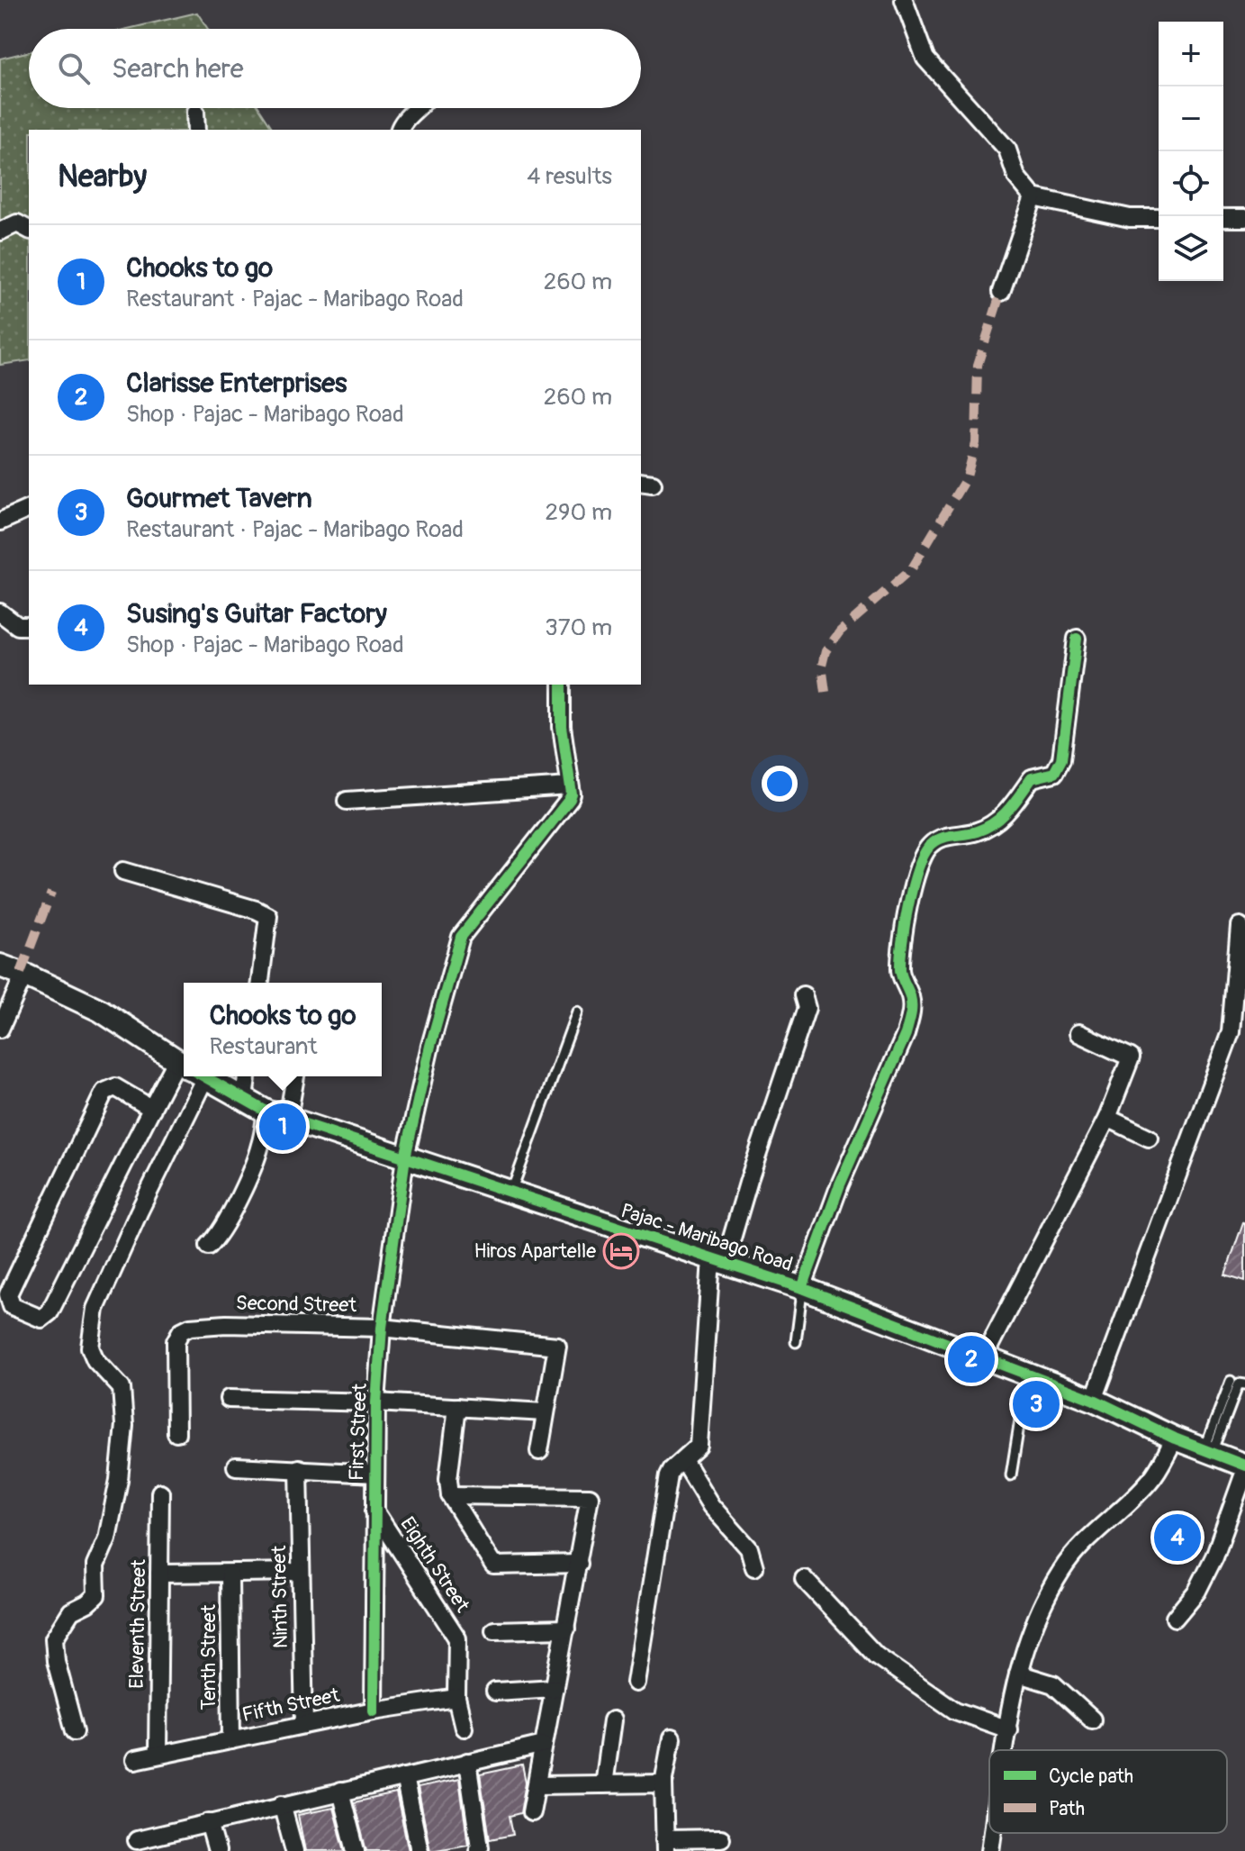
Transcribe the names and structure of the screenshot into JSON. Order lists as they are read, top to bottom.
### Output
{
  "streets": {
    "street": [
      "Pajac - Maribago Road",
      "Second Street",
      "First Street",
      "Eighth Street",
      "Ninth Street",
      "Eleventh Street",
      "Tenth Street",
      "Fifth Street"
    ]
  },
  "crossings": [
    ["Pajac - Maribago Road", "First Street"],
    ["Second Street", "First Street"],
    ["First Street", "Eighth Street"],
    ["First Street", "Fifth Street"],
    ["Eighth Street", "Fifth Street"],
    ["Ninth Street", "Fifth Street"],
    ["Eleventh Street", "Fifth Street"],
    ["Tenth Street", "Fifth Street"]
  ],
  "places": {
    "hotel": ["Hiros Apartelle"]
  },
  "legend": ["Cycle path", "Path"],
  "page": {
    "map_buttons": ["+", "−"],
    "search": "Search here",
    "heading": ["Nearby", "4 results"],
    "list": [
      {
        "mark": "1",
        "name": "Chooks to go",
        "note": "Restaurant · Pajac - Maribago Road",
        "value": "260 m"
      },
      {
        "mark": "2",
        "name": "Clarisse Enterprises",
        "note": "Shop · Pajac - Maribago Road",
        "value": "260 m"
      },
      {
        "mark": "3",
        "name": "Gourmet Tavern",
        "note": "Restaurant · Pajac - Maribago Road",
        "value": "290 m"
      },
      {
        "mark": "4",
        "name": "Susing's Guitar Factory",
        "note": "Shop · Pajac - Maribago Road",
        "value": "370 m"
      }
    ],
    "popup": ["Chooks to go", "Restaurant"],
    "pins": [
      "1",
      "2",
      "3",
      "4"
    ]
  }
}
